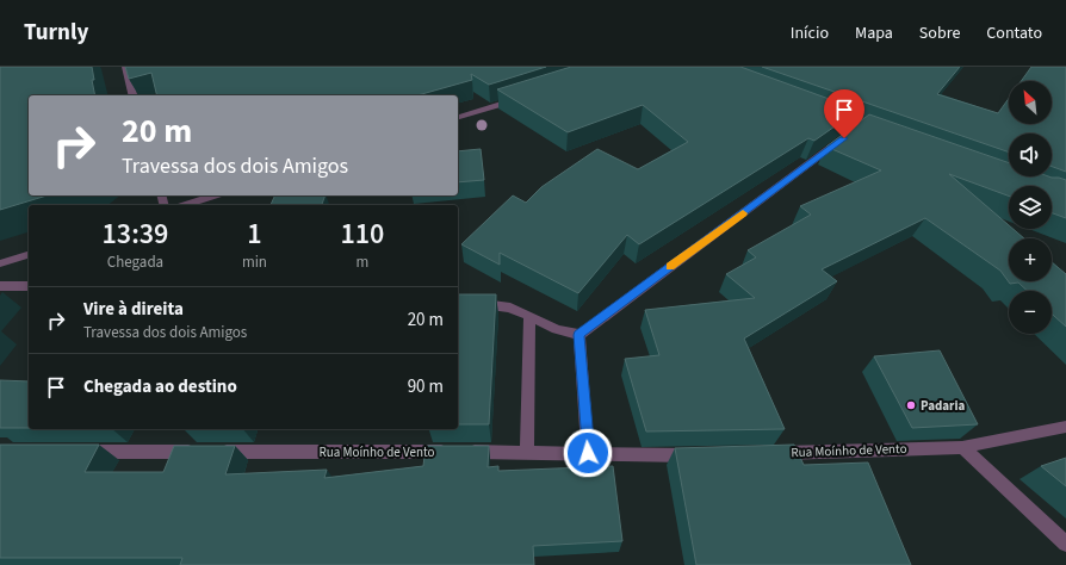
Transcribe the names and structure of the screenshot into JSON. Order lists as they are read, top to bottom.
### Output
{
  "streets": {
    "street": ["Rua Moínho de Vento"]
  },
  "places": ["Padaria"],
  "north": "top left",
  "page": {
    "header": "Turnly",
    "nav": [
      "Início",
      "Mapa",
      "Sobre",
      "Contato"
    ],
    "map_buttons": ["+", "−"],
    "turn": ["20 m", "Travessa dos dois Amigos"],
    "eta": [
      "13:39",
      "Chegada",
      "1",
      "min",
      "110",
      "m"
    ],
    "list": [
      {
        "name": "Vire à direita",
        "note": "Travessa dos dois Amigos",
        "value": "20 m"
      },
      {
        "name": "Chegada ao destino",
        "value": "90 m"
      }
    ]
  }
}
